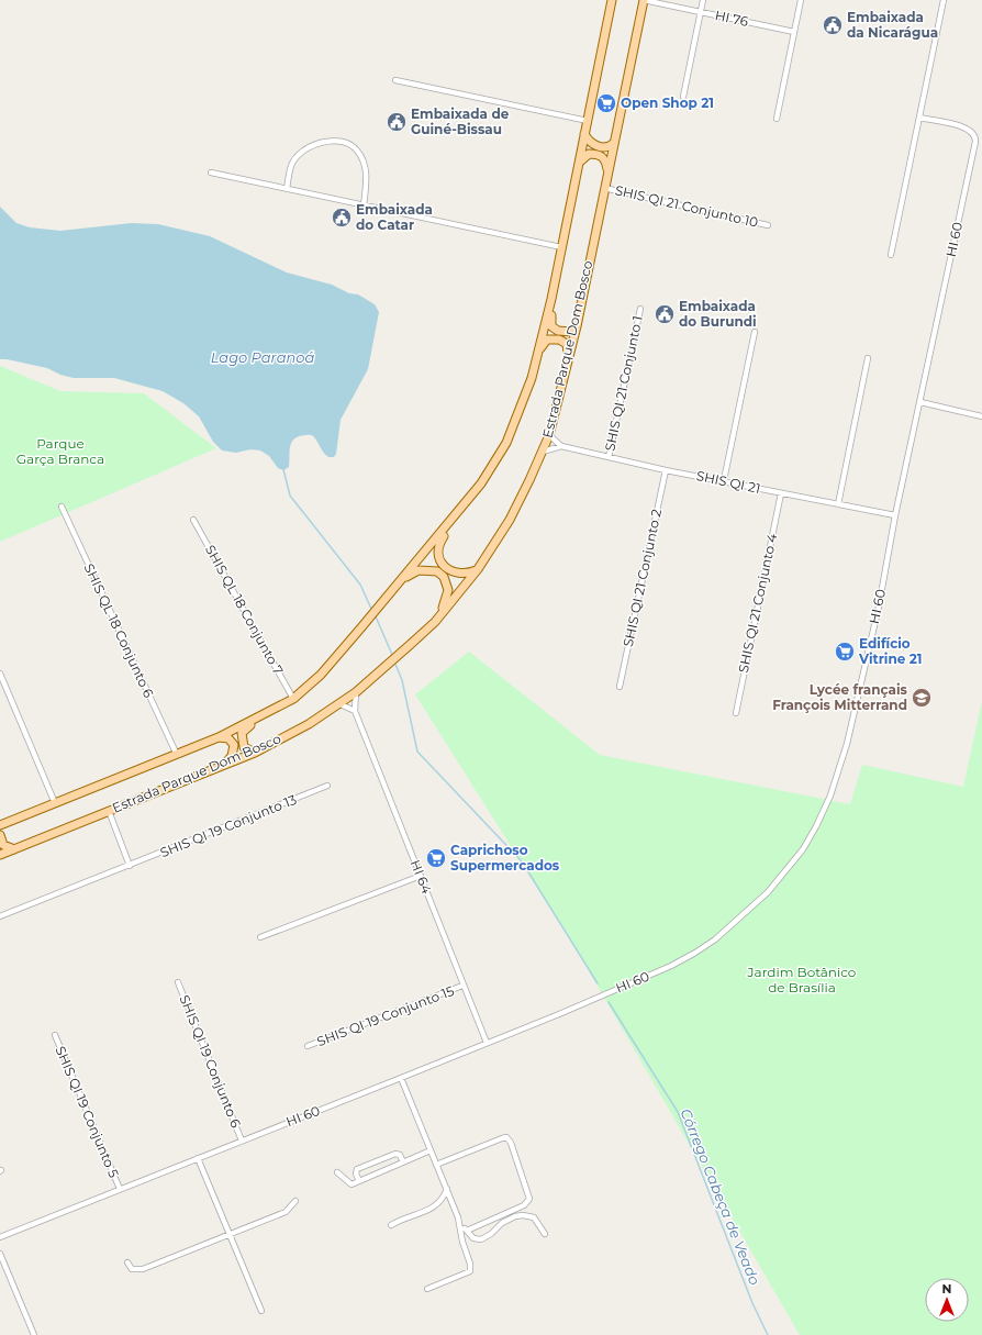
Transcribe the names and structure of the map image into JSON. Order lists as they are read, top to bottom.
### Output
{
  "streets": {
    "main road": ["Estrada Parque Dom Bosco"],
    "street": [
      "HI 76",
      "SHIS QI 21 Conjunto 10",
      "HI 60",
      "SHIS QI 21 Conjunto 1",
      "SHIS QI 21",
      "SHIS QI 21 Conjunto 2",
      "SHIS QI 21 Conjunto 4",
      "SHIS QL 18 Conjunto 7",
      "SHIS QL 18 Conjunto 6",
      "SHIS QI 19 Conjunto 13",
      "HI 64",
      "SHIS QI 19 Conjunto 15",
      "SHIS QI 19 Conjunto 6",
      "SHIS QI 19 Conjunto 5"
    ]
  },
  "crossings": [
    ["HI 76", "Estrada Parque Dom Bosco"],
    ["SHIS QI 21 Conjunto 10", "Estrada Parque Dom Bosco"],
    ["HI 60", "SHIS QI 21"],
    ["HI 60", "HI 64"],
    ["HI 60", "SHIS QI 19 Conjunto 6"],
    ["HI 60", "SHIS QI 19 Conjunto 5"],
    ["Estrada Parque Dom Bosco", "SHIS QI 21"],
    ["Estrada Parque Dom Bosco", "SHIS QL 18 Conjunto 7"],
    ["Estrada Parque Dom Bosco", "SHIS QL 18 Conjunto 6"],
    ["Estrada Parque Dom Bosco", "HI 64"],
    ["SHIS QI 21 Conjunto 1", "SHIS QI 21"],
    ["SHIS QI 21", "SHIS QI 21 Conjunto 2"],
    ["SHIS QI 21", "SHIS QI 21 Conjunto 4"],
    ["HI 64", "SHIS QI 19 Conjunto 15"]
  ],
  "water": ["Lago Paranoá", "Córrego Cabeça de Veado"],
  "parks": ["Parque Garça Branca", "Jardim Botânico de Brasília"],
  "places": {
    "public building": [
      "Embaixada da Nicarágua",
      "Embaixada de Guiné-Bissau",
      "Embaixada do Catar",
      "Embaixada do Burundi"
    ],
    "supermarket": ["Open Shop 21", "Edifício Vitrine 21", "Caprichoso Supermercados"],
    "school or university": ["Lycée français François Mitterrand"]
  },
  "north": "top"
}
